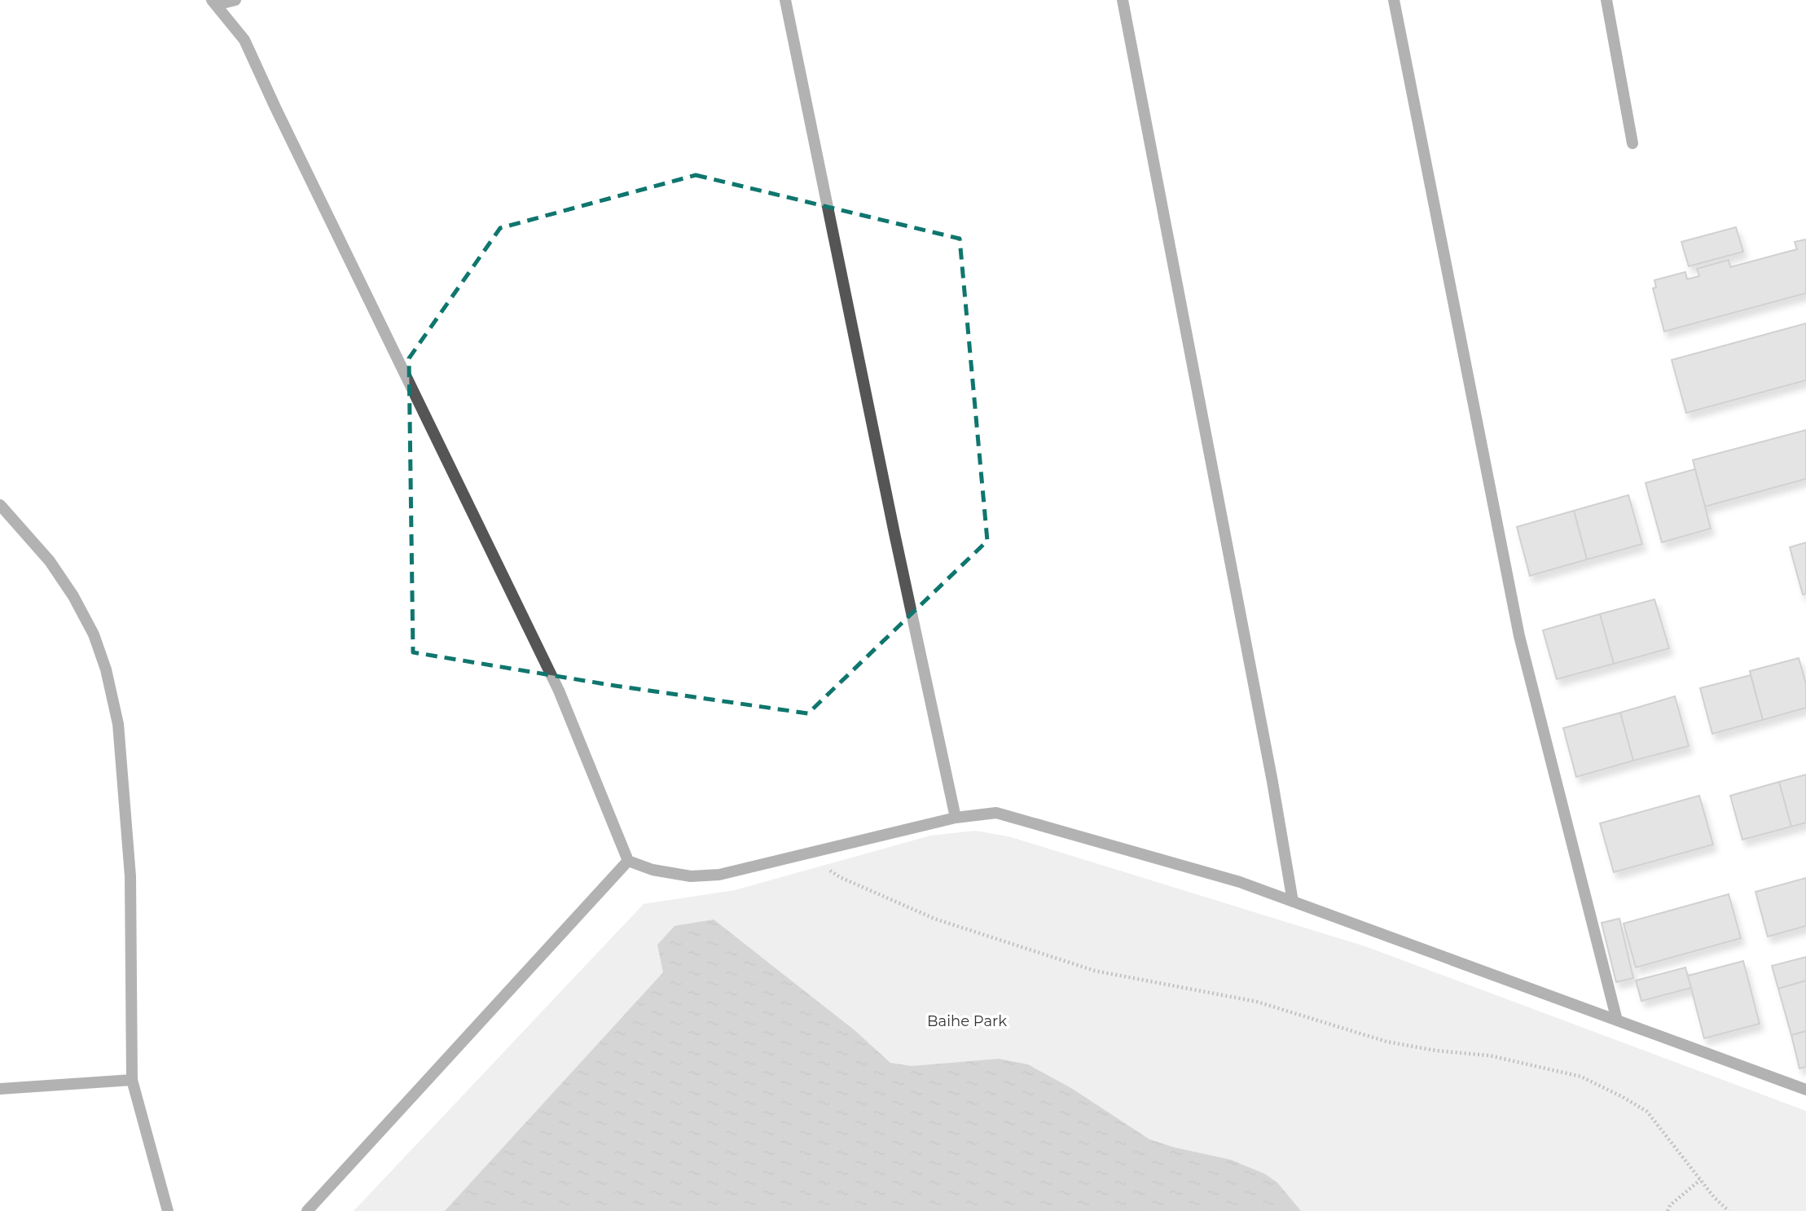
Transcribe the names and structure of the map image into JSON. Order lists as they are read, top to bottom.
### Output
{
  "parks": ["Baihe Park"]
}
